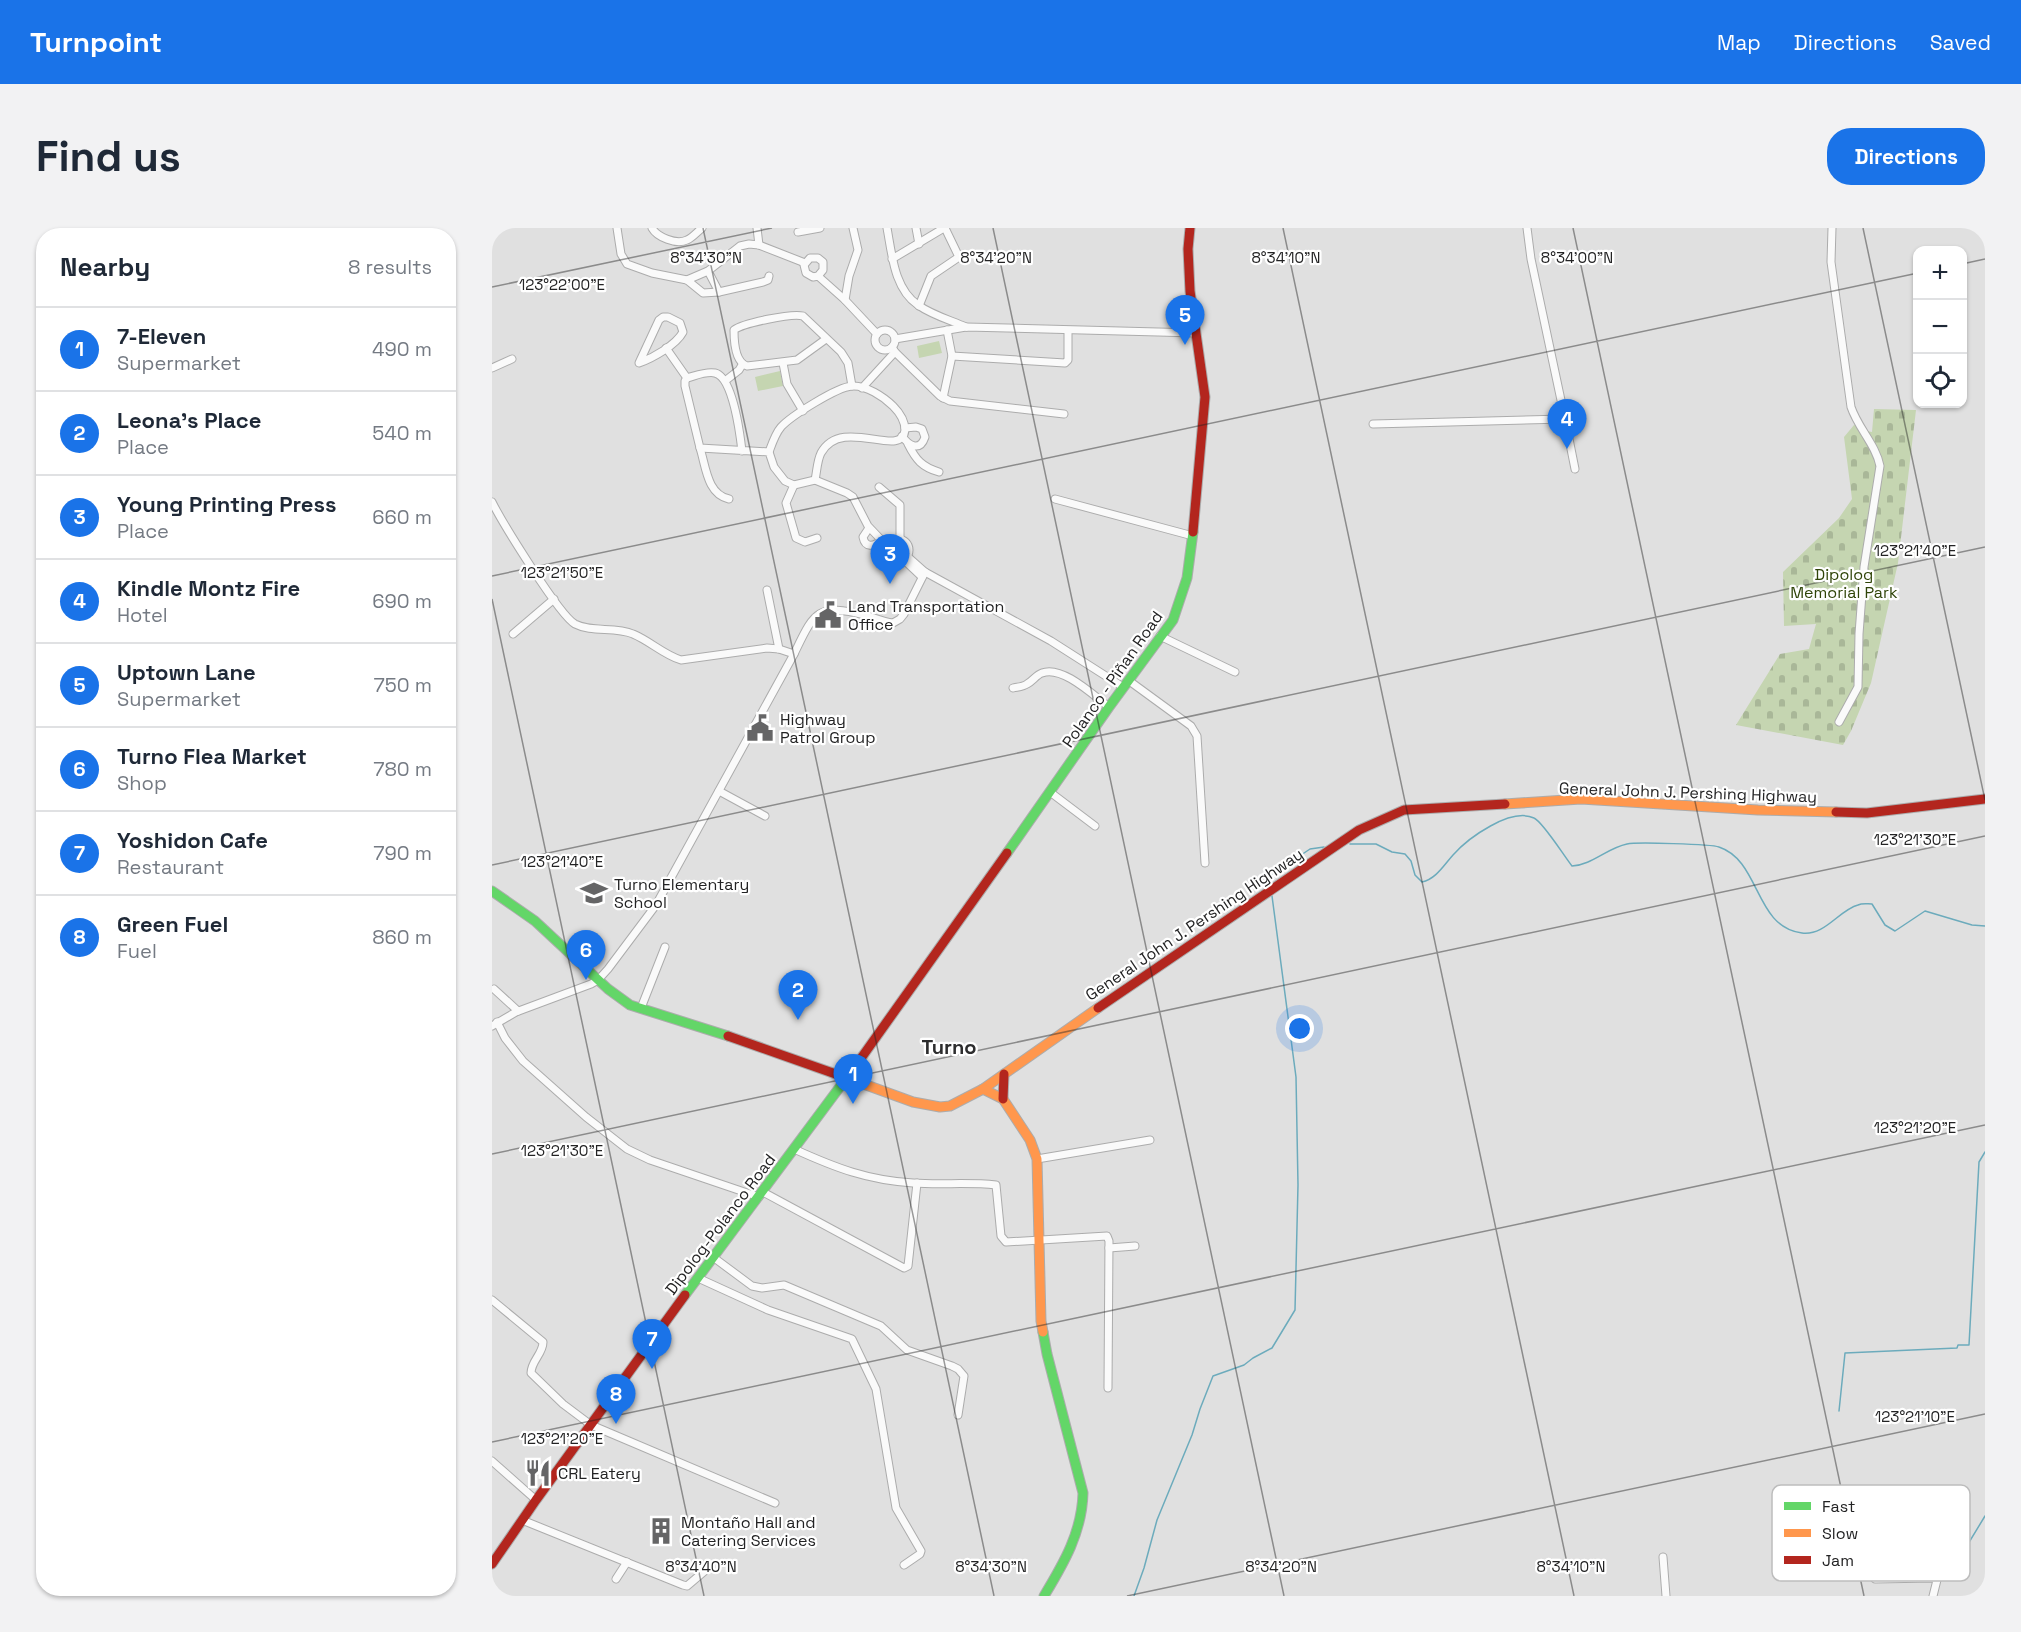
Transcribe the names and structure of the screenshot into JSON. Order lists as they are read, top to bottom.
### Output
{
  "streets": {
    "main road": ["Polanco - Piñan Road", "General John J. Pershing Highway", "Dipolog-Polanco Road"]
  },
  "crossings": [
    ["Polanco - Piñan Road", "General John J. Pershing Highway"],
    ["Polanco - Piñan Road", "Dipolog-Polanco Road"],
    ["General John J. Pershing Highway", "Dipolog-Polanco Road"]
  ],
  "districts": ["Turno"],
  "parks": ["Dipolog Memorial Park"],
  "places": {
    "public building": ["Land Transportation Office", "Highway Patrol Group"],
    "school or university": ["Turno Elementary School"],
    "restaurant": ["CRL Eatery"],
    "building": ["Montaño Hall and Catering Services"]
  },
  "legend": ["Fast", "Slow", "Jam"],
  "page": {
    "header": "Turnpoint",
    "nav": ["Map", "Directions", "Saved"],
    "buttons": "Directions",
    "title": "Find us",
    "heading": ["Nearby", "8 results"],
    "map_buttons": ["+", "−"],
    "pins": [
      "5",
      "4",
      "3",
      "6",
      "2",
      "1",
      "7",
      "8"
    ],
    "list": [
      {
        "mark": "1",
        "name": "7-Eleven",
        "note": "Supermarket",
        "value": "490 m"
      },
      {
        "mark": "2",
        "name": "Leona's Place",
        "note": "Place",
        "value": "540 m"
      },
      {
        "mark": "3",
        "name": "Young Printing Press",
        "note": "Place",
        "value": "660 m"
      },
      {
        "mark": "4",
        "name": "Kindle Montz Fire",
        "note": "Hotel",
        "value": "690 m"
      },
      {
        "mark": "5",
        "name": "Uptown Lane",
        "note": "Supermarket",
        "value": "750 m"
      },
      {
        "mark": "6",
        "name": "Turno Flea Market",
        "note": "Shop",
        "value": "780 m"
      },
      {
        "mark": "7",
        "name": "Yoshidon Cafe",
        "note": "Restaurant",
        "value": "790 m"
      },
      {
        "mark": "8",
        "name": "Green Fuel",
        "note": "Fuel",
        "value": "860 m"
      }
    ]
  },
  "coordinates": [
    "8°34'30\"N",
    "8°34'20\"N",
    "8°34'10\"N",
    "8°34'00\"N",
    "123°22'00\"E",
    "123°21'40\"E",
    "123°21'50\"E",
    "123°21'30\"E",
    "123°21'20\"E",
    "123°21'10\"E",
    "8°34'40\"N"
  ]
}
